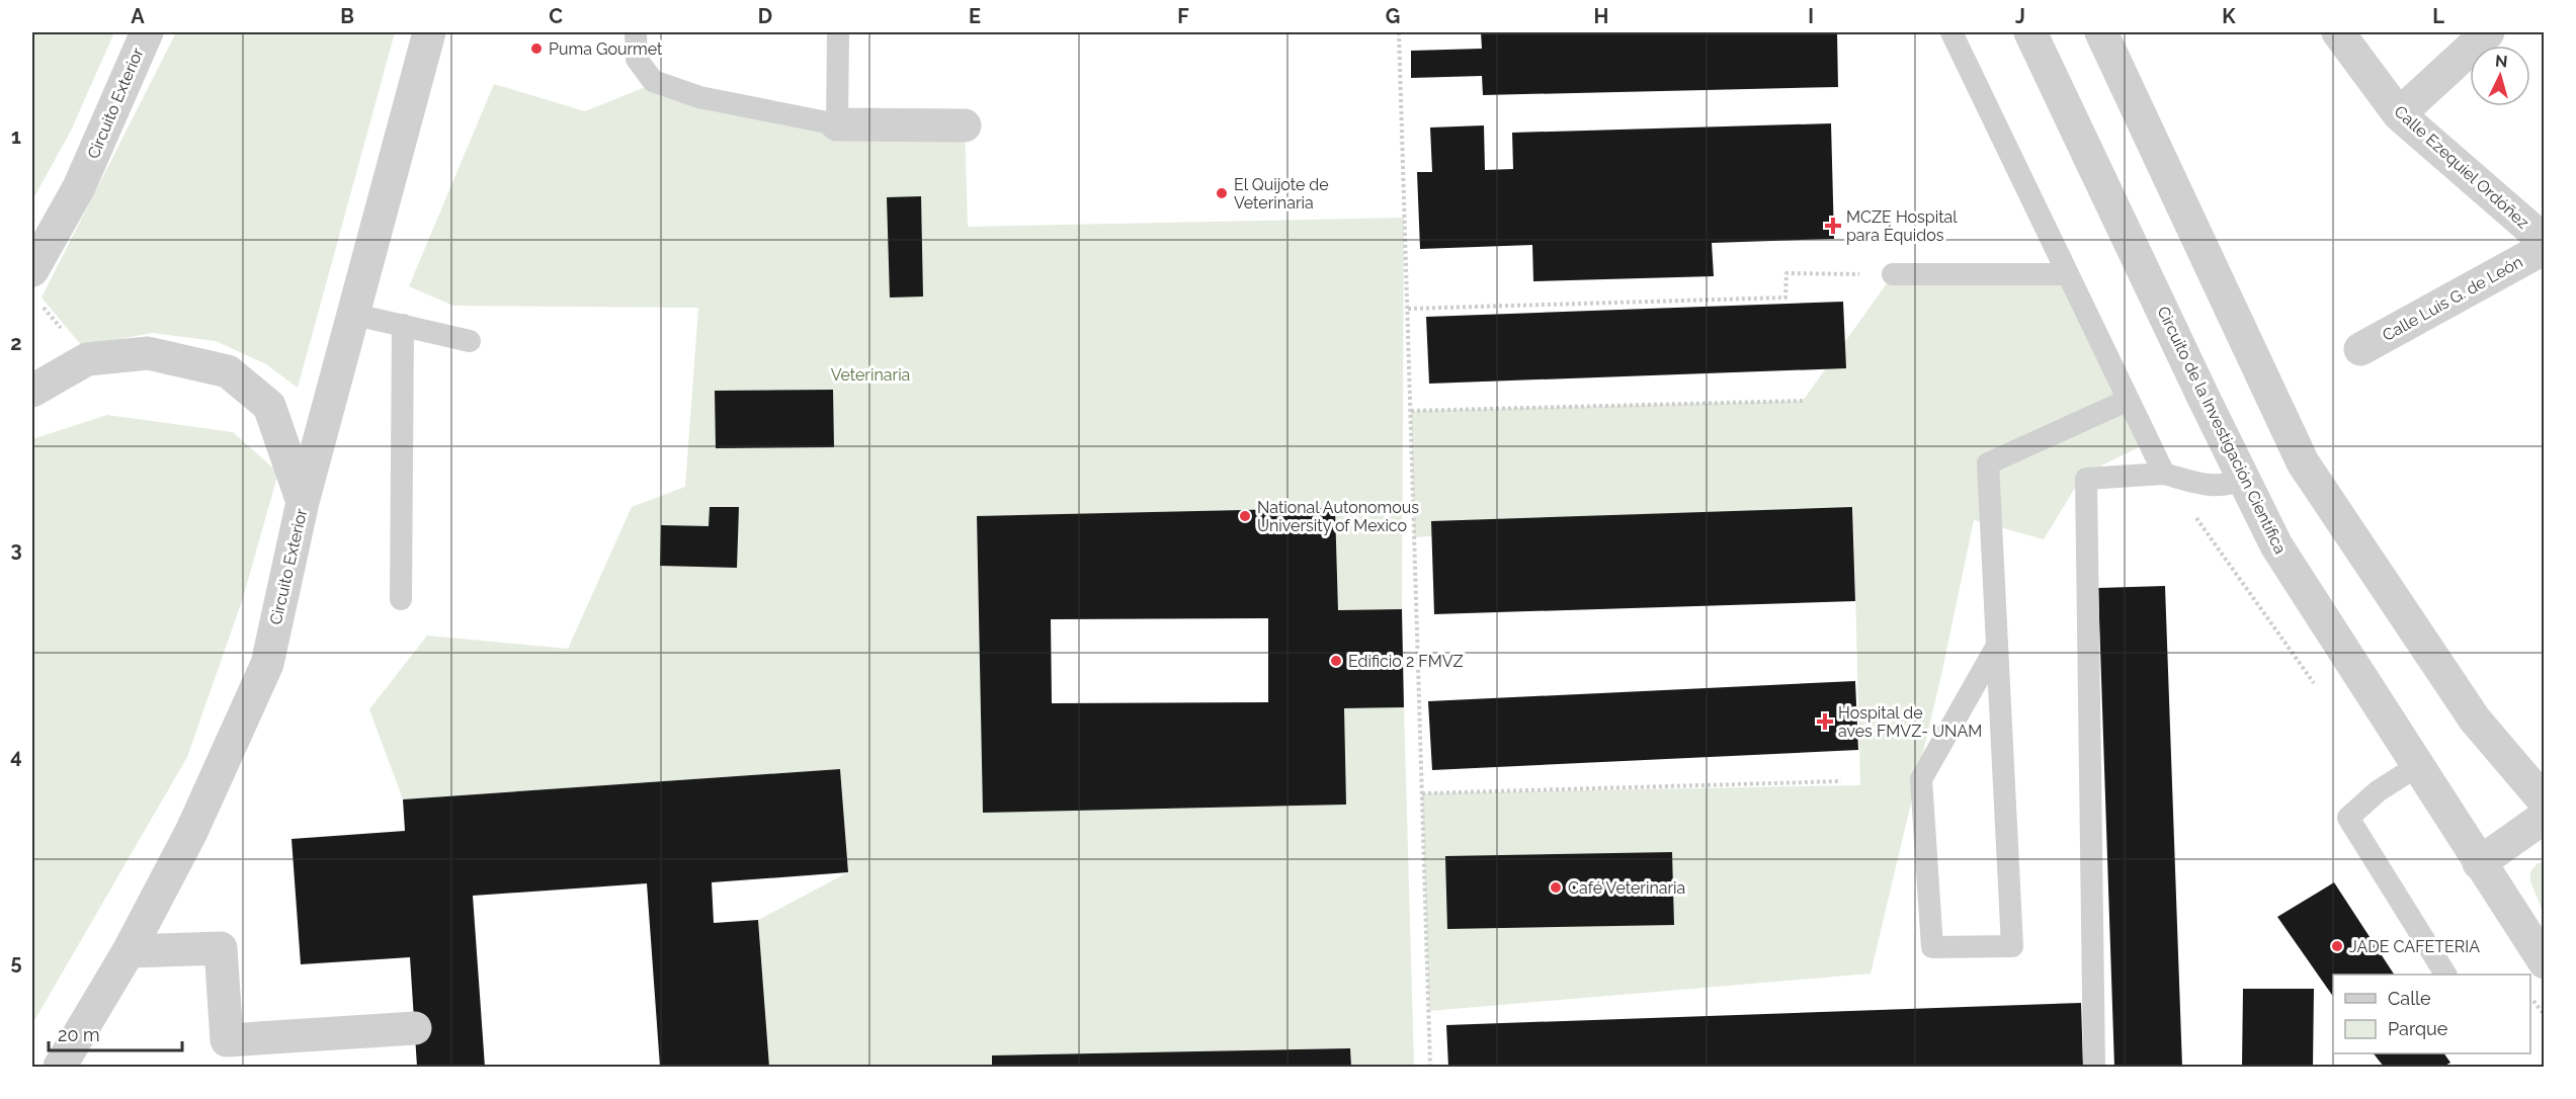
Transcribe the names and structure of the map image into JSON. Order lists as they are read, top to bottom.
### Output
{
  "streets": {
    "street": [
      "Circuito Exterior",
      "Calle Ezequiel Ordóñez",
      "Calle Luis G. de León",
      "Circuito de la Investigación Científica"
    ]
  },
  "parks": ["Veterinaria"],
  "places": {
    "other": [
      "Puma Gourmet",
      "El Quijote de Veterinaria",
      "National Autonomous University of Mexico",
      "Edificio 2 FMVZ",
      "Café Veterinaria",
      "JADE CAFETERIA"
    ],
    "health": ["MCZE Hospital para Équidos", "Hospital de aves FMVZ- UNAM"]
  },
  "legend": ["Calle", "Parque"],
  "scale_bar": "20 m",
  "north": "top",
  "grid": {
    "columns": [
      "A",
      "B",
      "C",
      "D",
      "E",
      "F",
      "G",
      "H",
      "I",
      "J",
      "K",
      "L"
    ],
    "rows": [
      "1",
      "2",
      "3",
      "4",
      "5"
    ]
  }
}
